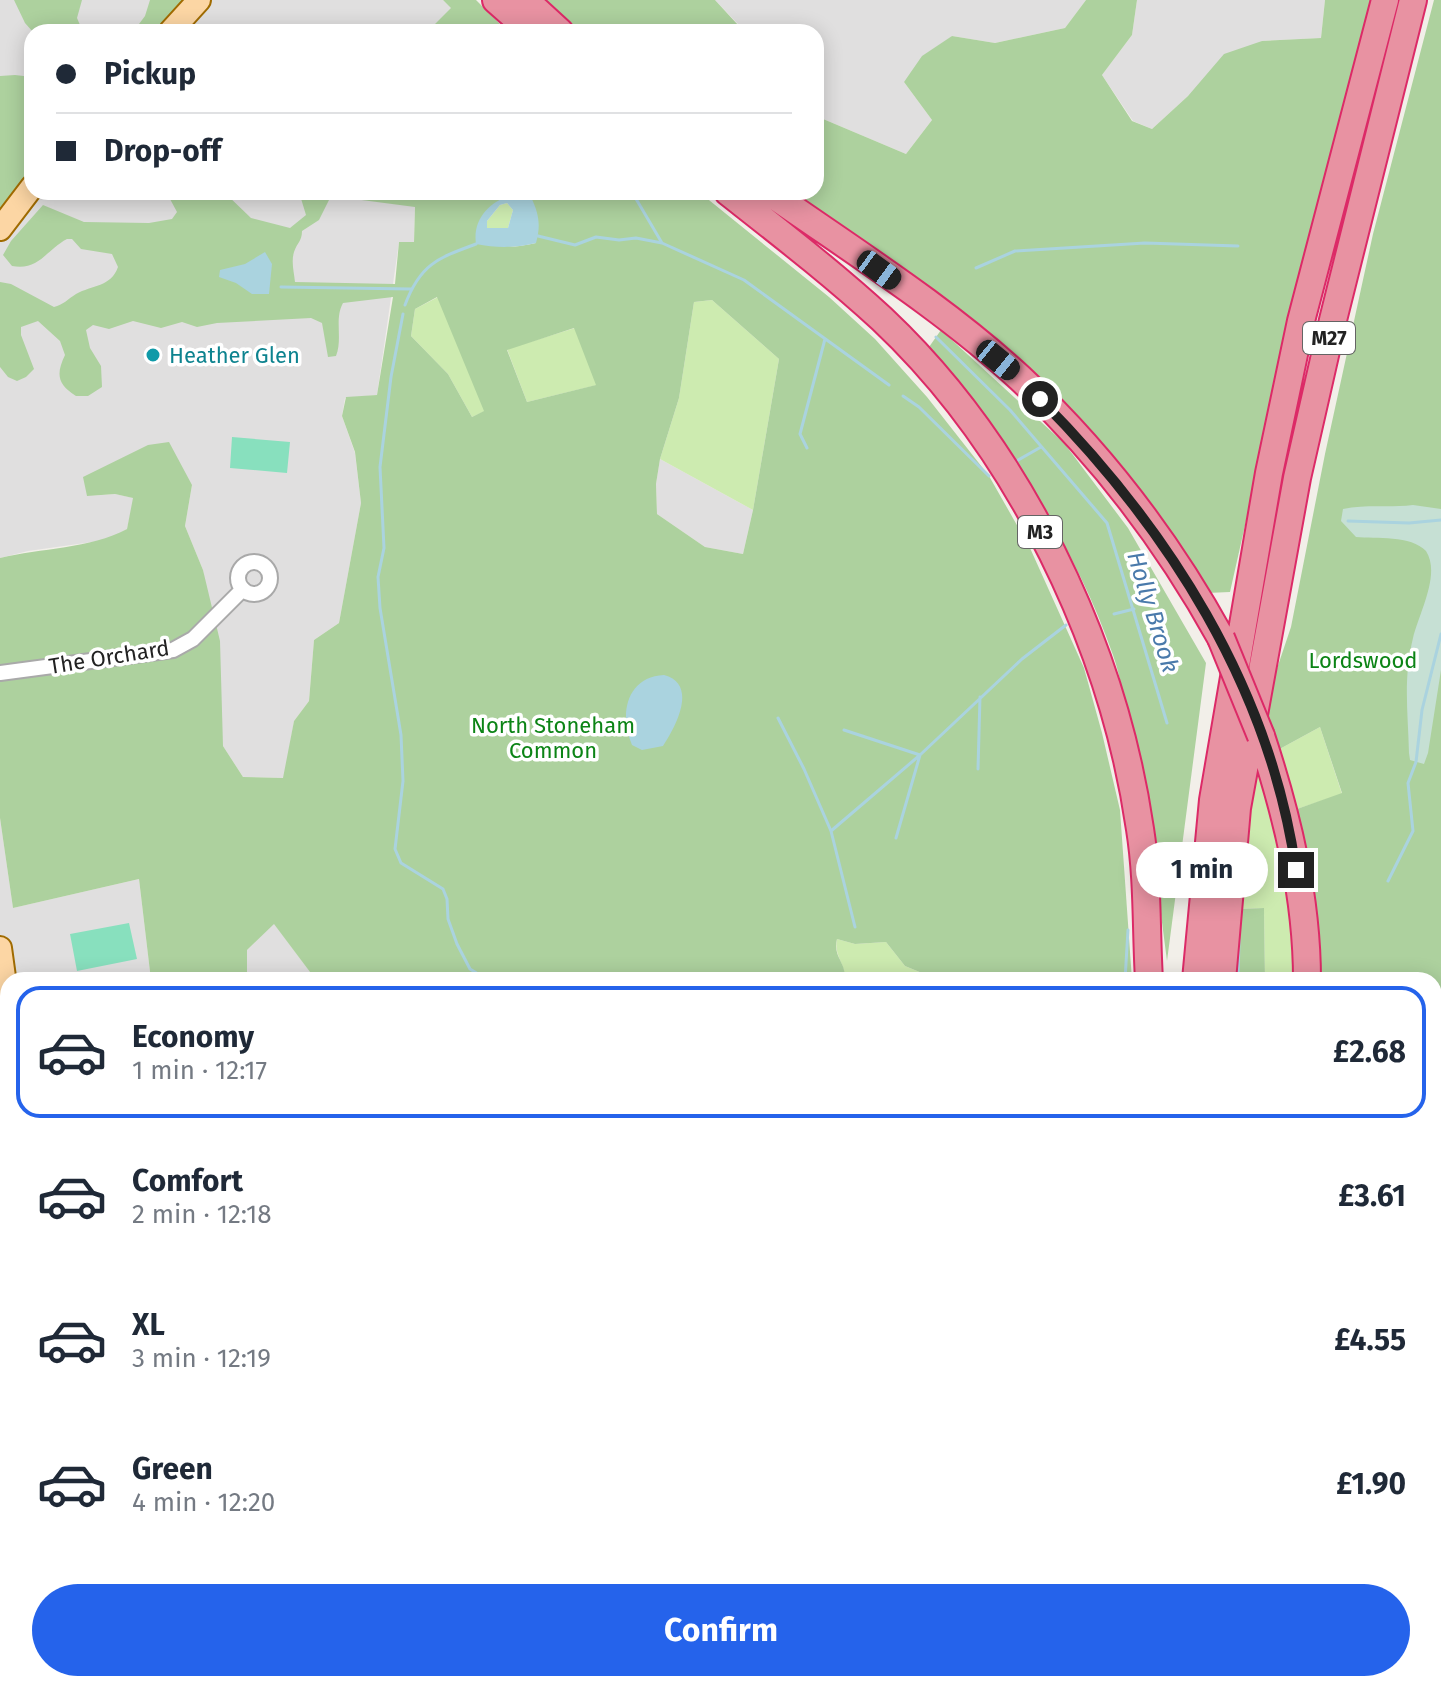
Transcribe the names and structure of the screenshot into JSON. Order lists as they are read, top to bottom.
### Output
{
  "streets": {
    "highway": ["M27", "M3"],
    "street": ["The Orchard"]
  },
  "water": ["Holly Brook"],
  "parks": ["Lordswood", "North Stoneham Common"],
  "places": ["Heather Glen"],
  "page": {
    "banner": ["Pickup", "Drop-off"],
    "bubble": "1 min",
    "list": [
      {
        "name": "Economy",
        "note": "1 min · 12:17",
        "value": "£2.68"
      },
      {
        "name": "Comfort",
        "note": "2 min · 12:18",
        "value": "£3.61"
      },
      {
        "name": "XL",
        "note": "3 min · 12:19",
        "value": "£4.55"
      },
      {
        "name": "Green",
        "note": "4 min · 12:20",
        "value": "£1.90"
      }
    ],
    "buttons": "Confirm"
  }
}
